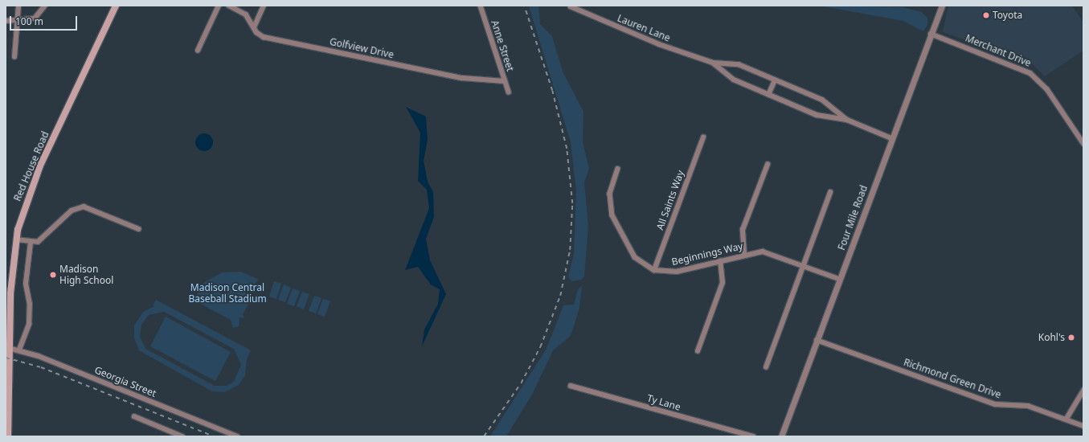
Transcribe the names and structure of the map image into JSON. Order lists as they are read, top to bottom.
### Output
{
  "streets": {
    "main road": ["Red House Road"],
    "street": [
      "Lauren Lane",
      "Anne Street",
      "Golfview Drive",
      "Merchant Drive",
      "All Saints Way",
      "Four Mile Road",
      "Beginnings Way",
      "Richmond Green Drive",
      "Georgia Street",
      "Ty Lane"
    ]
  },
  "crossings": [
    ["Lauren Lane", "Four Mile Road"],
    ["Anne Street", "Golfview Drive"],
    ["Merchant Drive", "Four Mile Road"],
    ["Red House Road", "Georgia Street"],
    ["All Saints Way", "Beginnings Way"],
    ["Four Mile Road", "Beginnings Way"],
    ["Four Mile Road", "Richmond Green Drive"]
  ],
  "parks": ["Madison Central Baseball Stadium"],
  "places": ["Toyota", "Madison High School", "Kohl's"],
  "scale_bar": "100 m"
}
